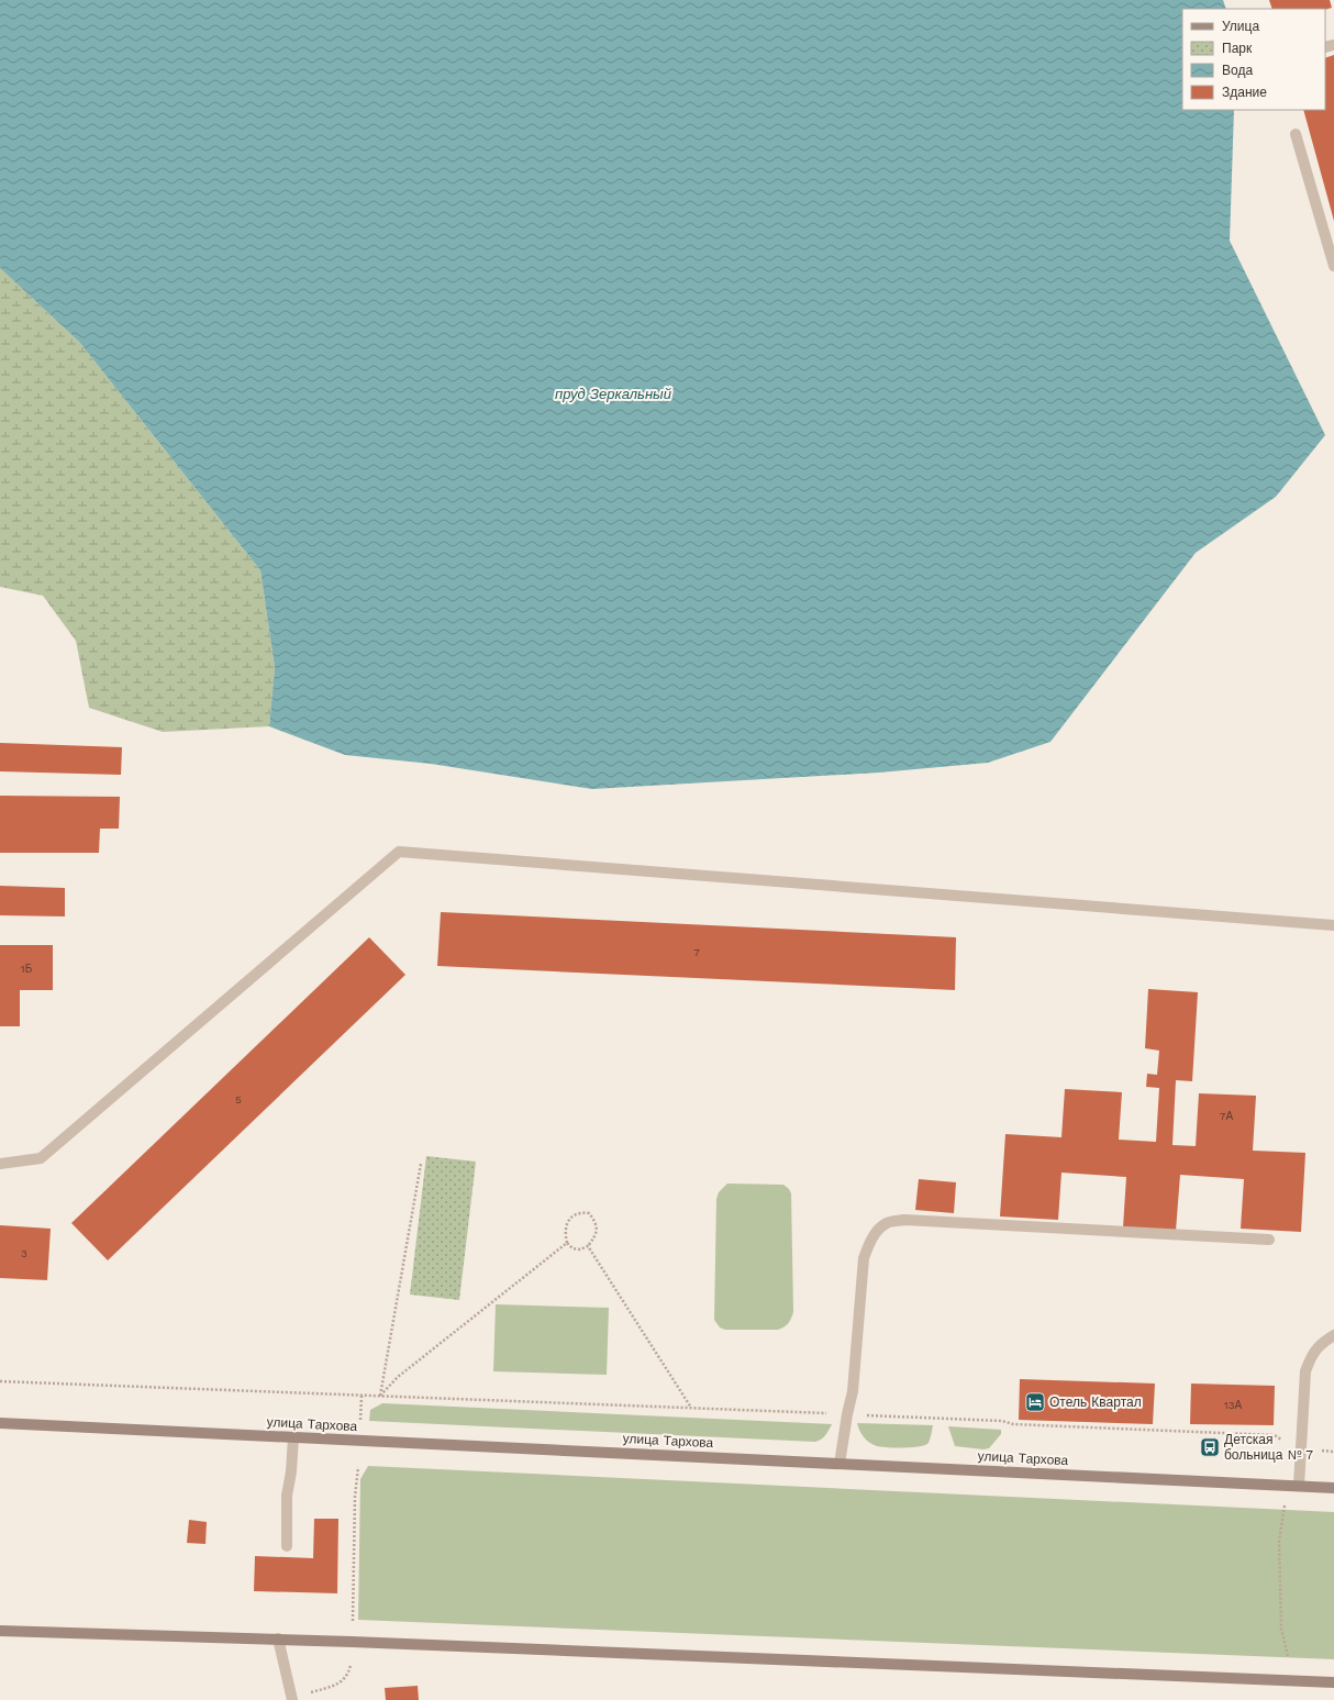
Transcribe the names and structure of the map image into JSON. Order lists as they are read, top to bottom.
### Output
{
  "streets": {
    "main road": ["улица Тархова"]
  },
  "water": ["пруд Зеркальный"],
  "places": {
    "hotel": ["Отель Квартал"],
    "bus stop": ["Детская больница № 7"]
  },
  "house_numbers": [
    "7",
    "1Б",
    "5",
    "7А",
    "3",
    "13А"
  ],
  "legend": [
    "Улица",
    "Парк",
    "Вода",
    "Здание"
  ]
}
